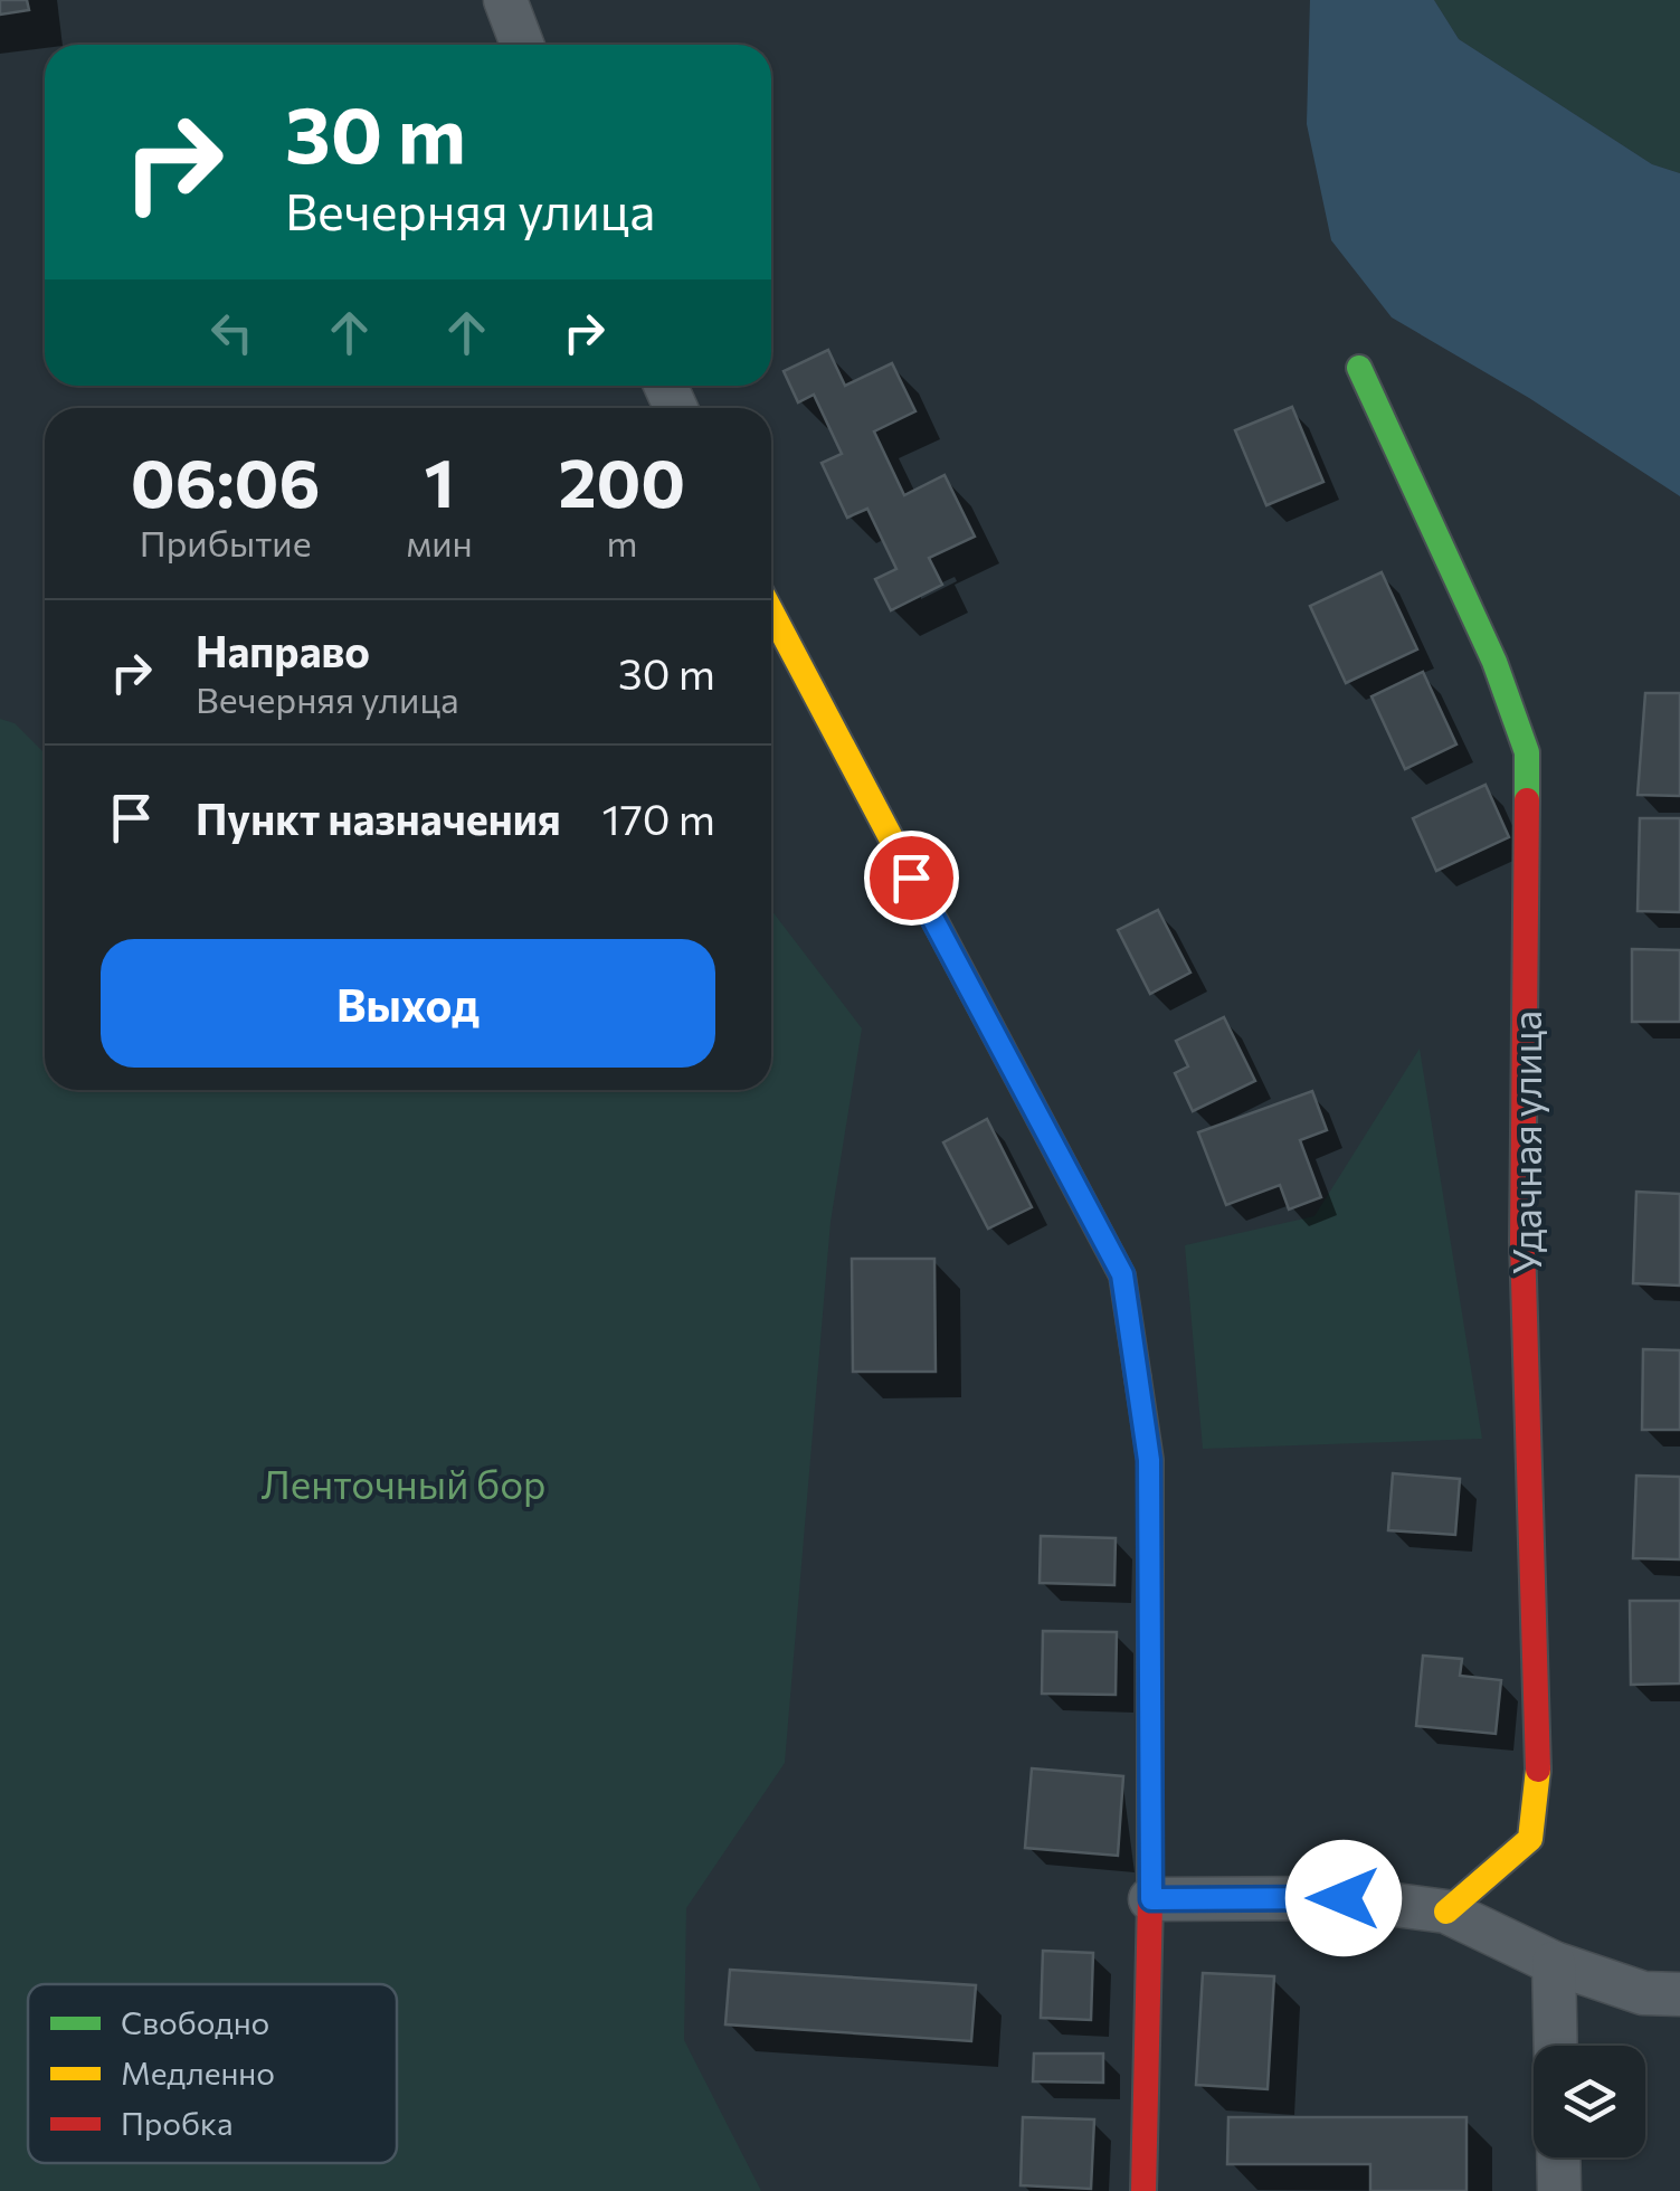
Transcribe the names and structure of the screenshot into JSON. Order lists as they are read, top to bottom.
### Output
{
  "streets": {
    "street": ["Удачная улица"]
  },
  "parks": ["Ленточный бор"],
  "legend": ["Свободно", "Медленно", "Пробка"],
  "page": {
    "turn": ["30 m", "Вечерняя улица"],
    "eta": [
      "06:06",
      "Прибытие",
      "1",
      "мин",
      "200",
      "m"
    ],
    "list": [
      {
        "name": "Направо",
        "note": "Вечерняя улица",
        "value": "30 m"
      },
      {
        "name": "Пункт назначения",
        "value": "170 m"
      }
    ],
    "buttons": "Выход"
  }
}
